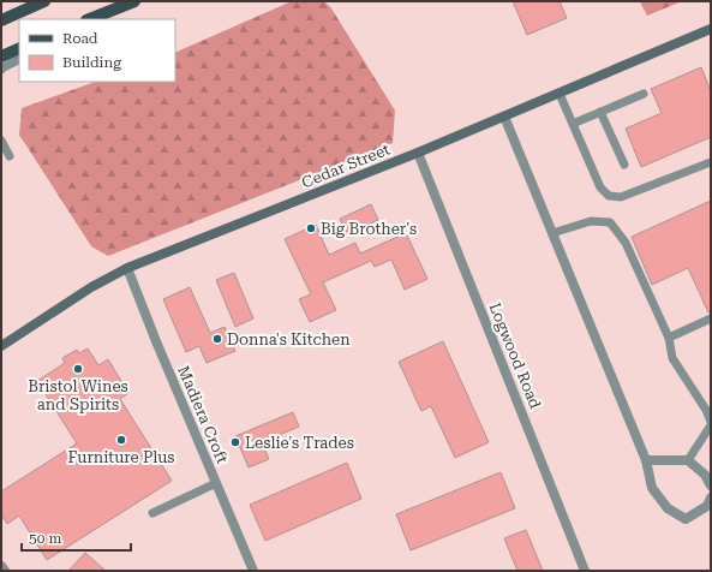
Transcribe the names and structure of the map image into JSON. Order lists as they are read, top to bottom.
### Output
{
  "streets": {
    "main road": ["Cedar Street"],
    "street": ["Logwood Road", "Madiera Croft"]
  },
  "crossings": [
    ["Cedar Street", "Logwood Road"],
    ["Cedar Street", "Madiera Croft"]
  ],
  "places": [
    "Big Brother's",
    "Donna's Kitchen",
    "Bristol Wines and Spirits",
    "Furniture Plus",
    "Leslie's Trades"
  ],
  "legend": ["Road", "Building"],
  "scale_bar": "50 m"
}
